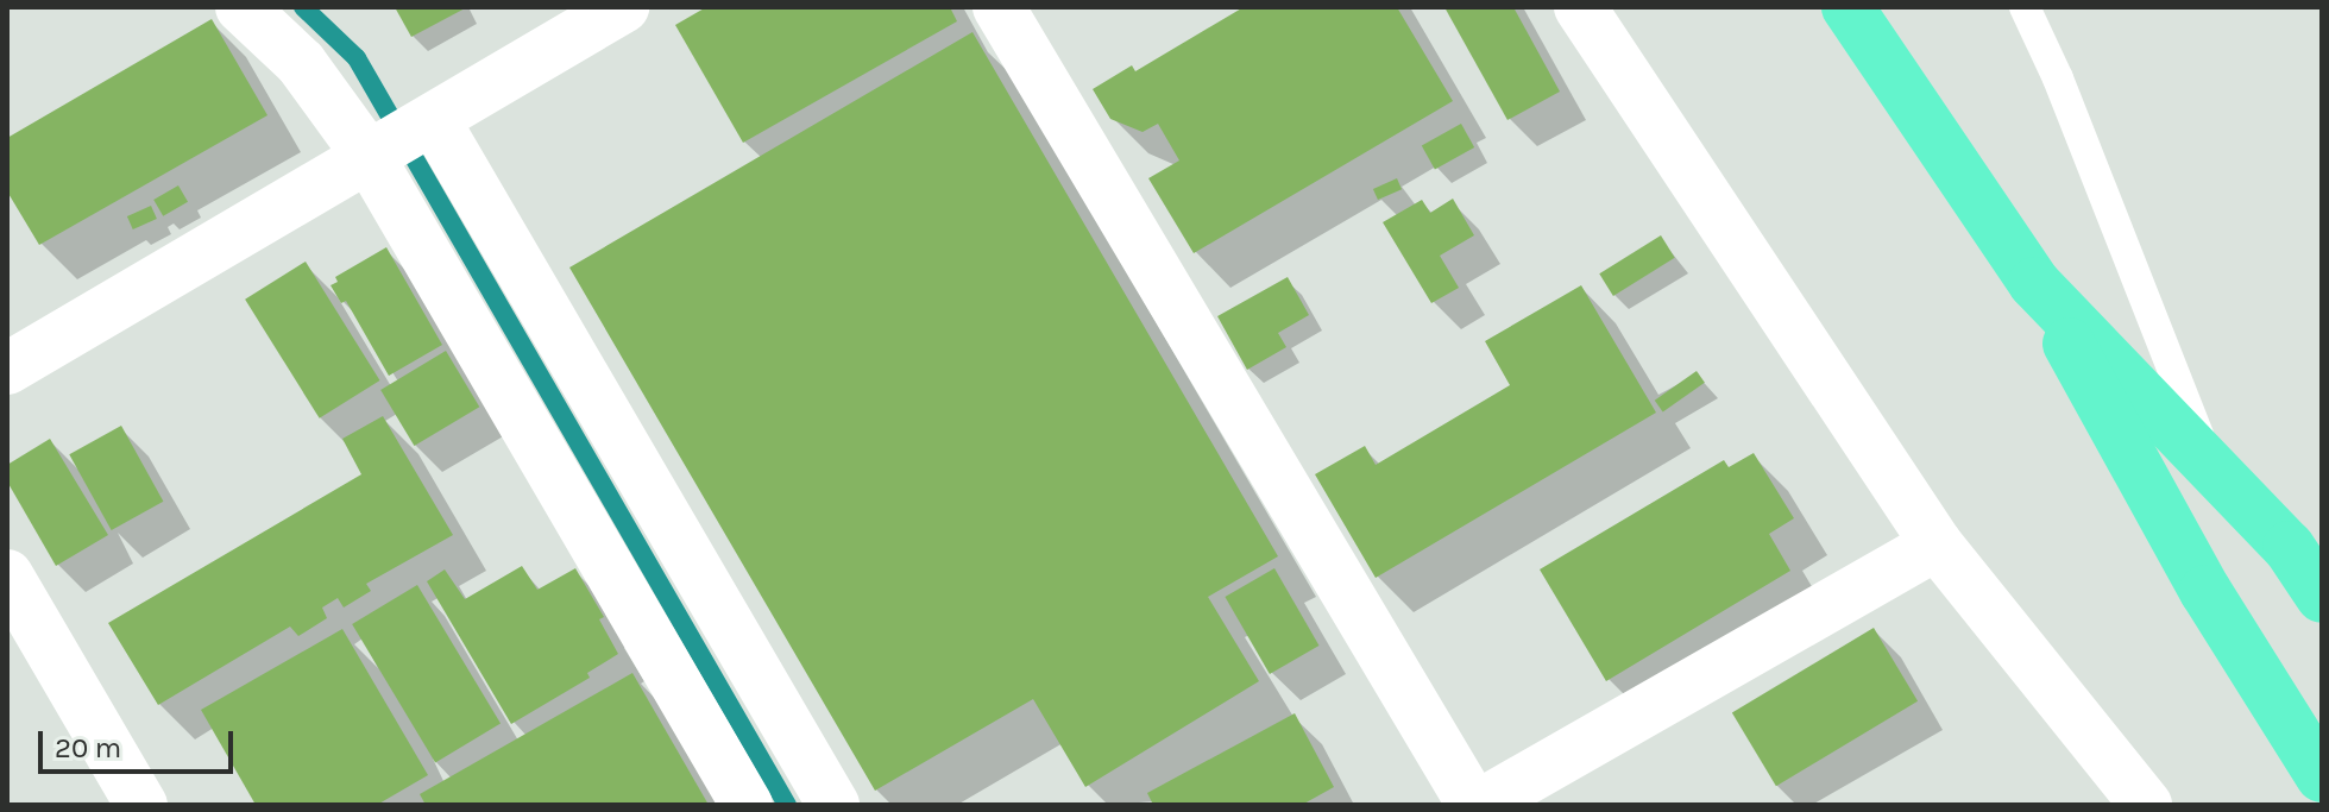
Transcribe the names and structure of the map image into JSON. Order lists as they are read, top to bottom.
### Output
{
  "scale_bar": "20 m"
}
